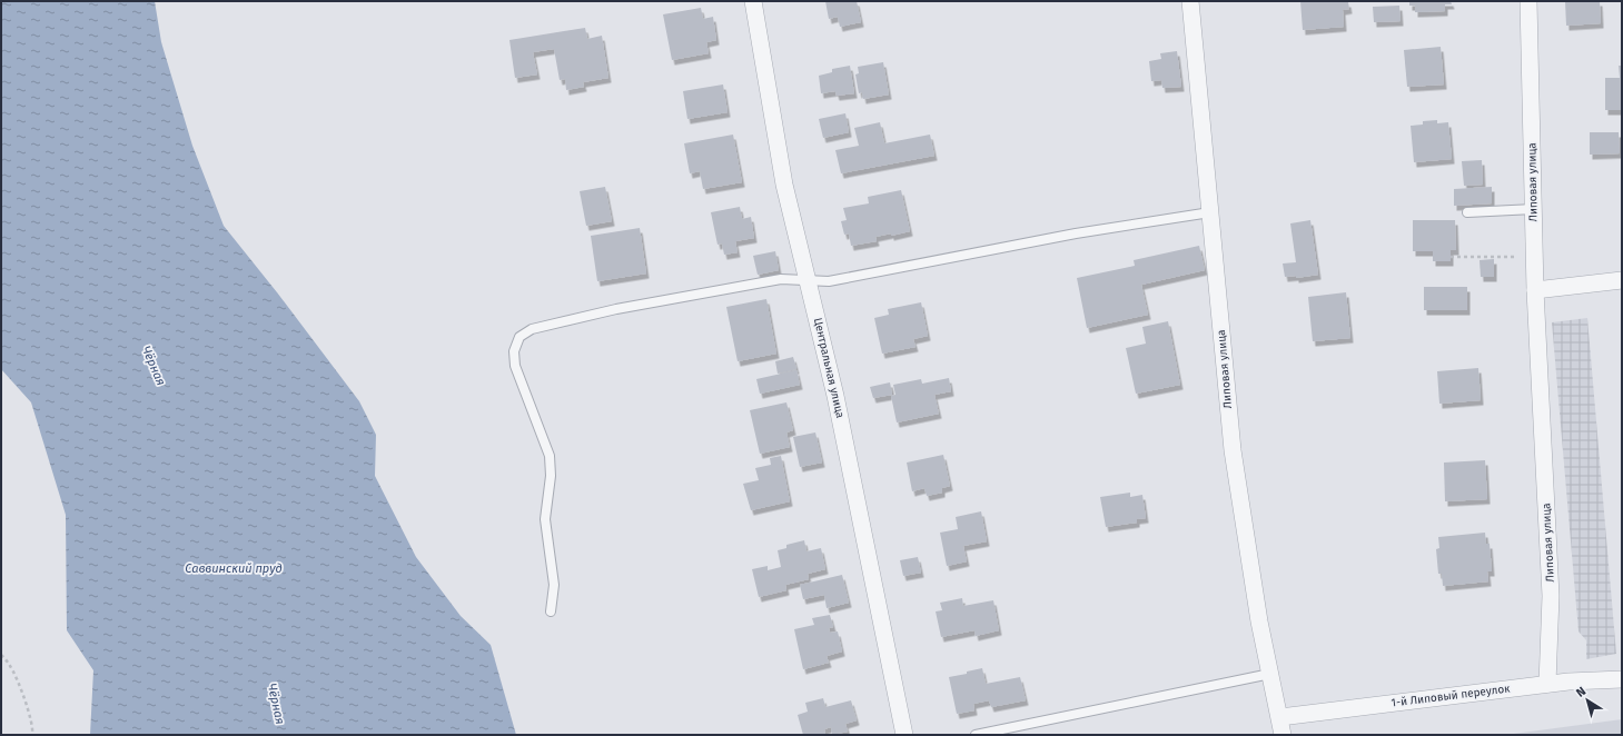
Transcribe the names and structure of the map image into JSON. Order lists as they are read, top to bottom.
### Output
{
  "streets": {
    "street": ["Липовая улица", "Центральная улица", "1-й Липовый переулок"]
  },
  "crossings": [
    ["Липовая улица", "1-й Липовый переулок"]
  ],
  "water": ["Чёрная", "Саввинский пруд"],
  "north": "top left"
}
